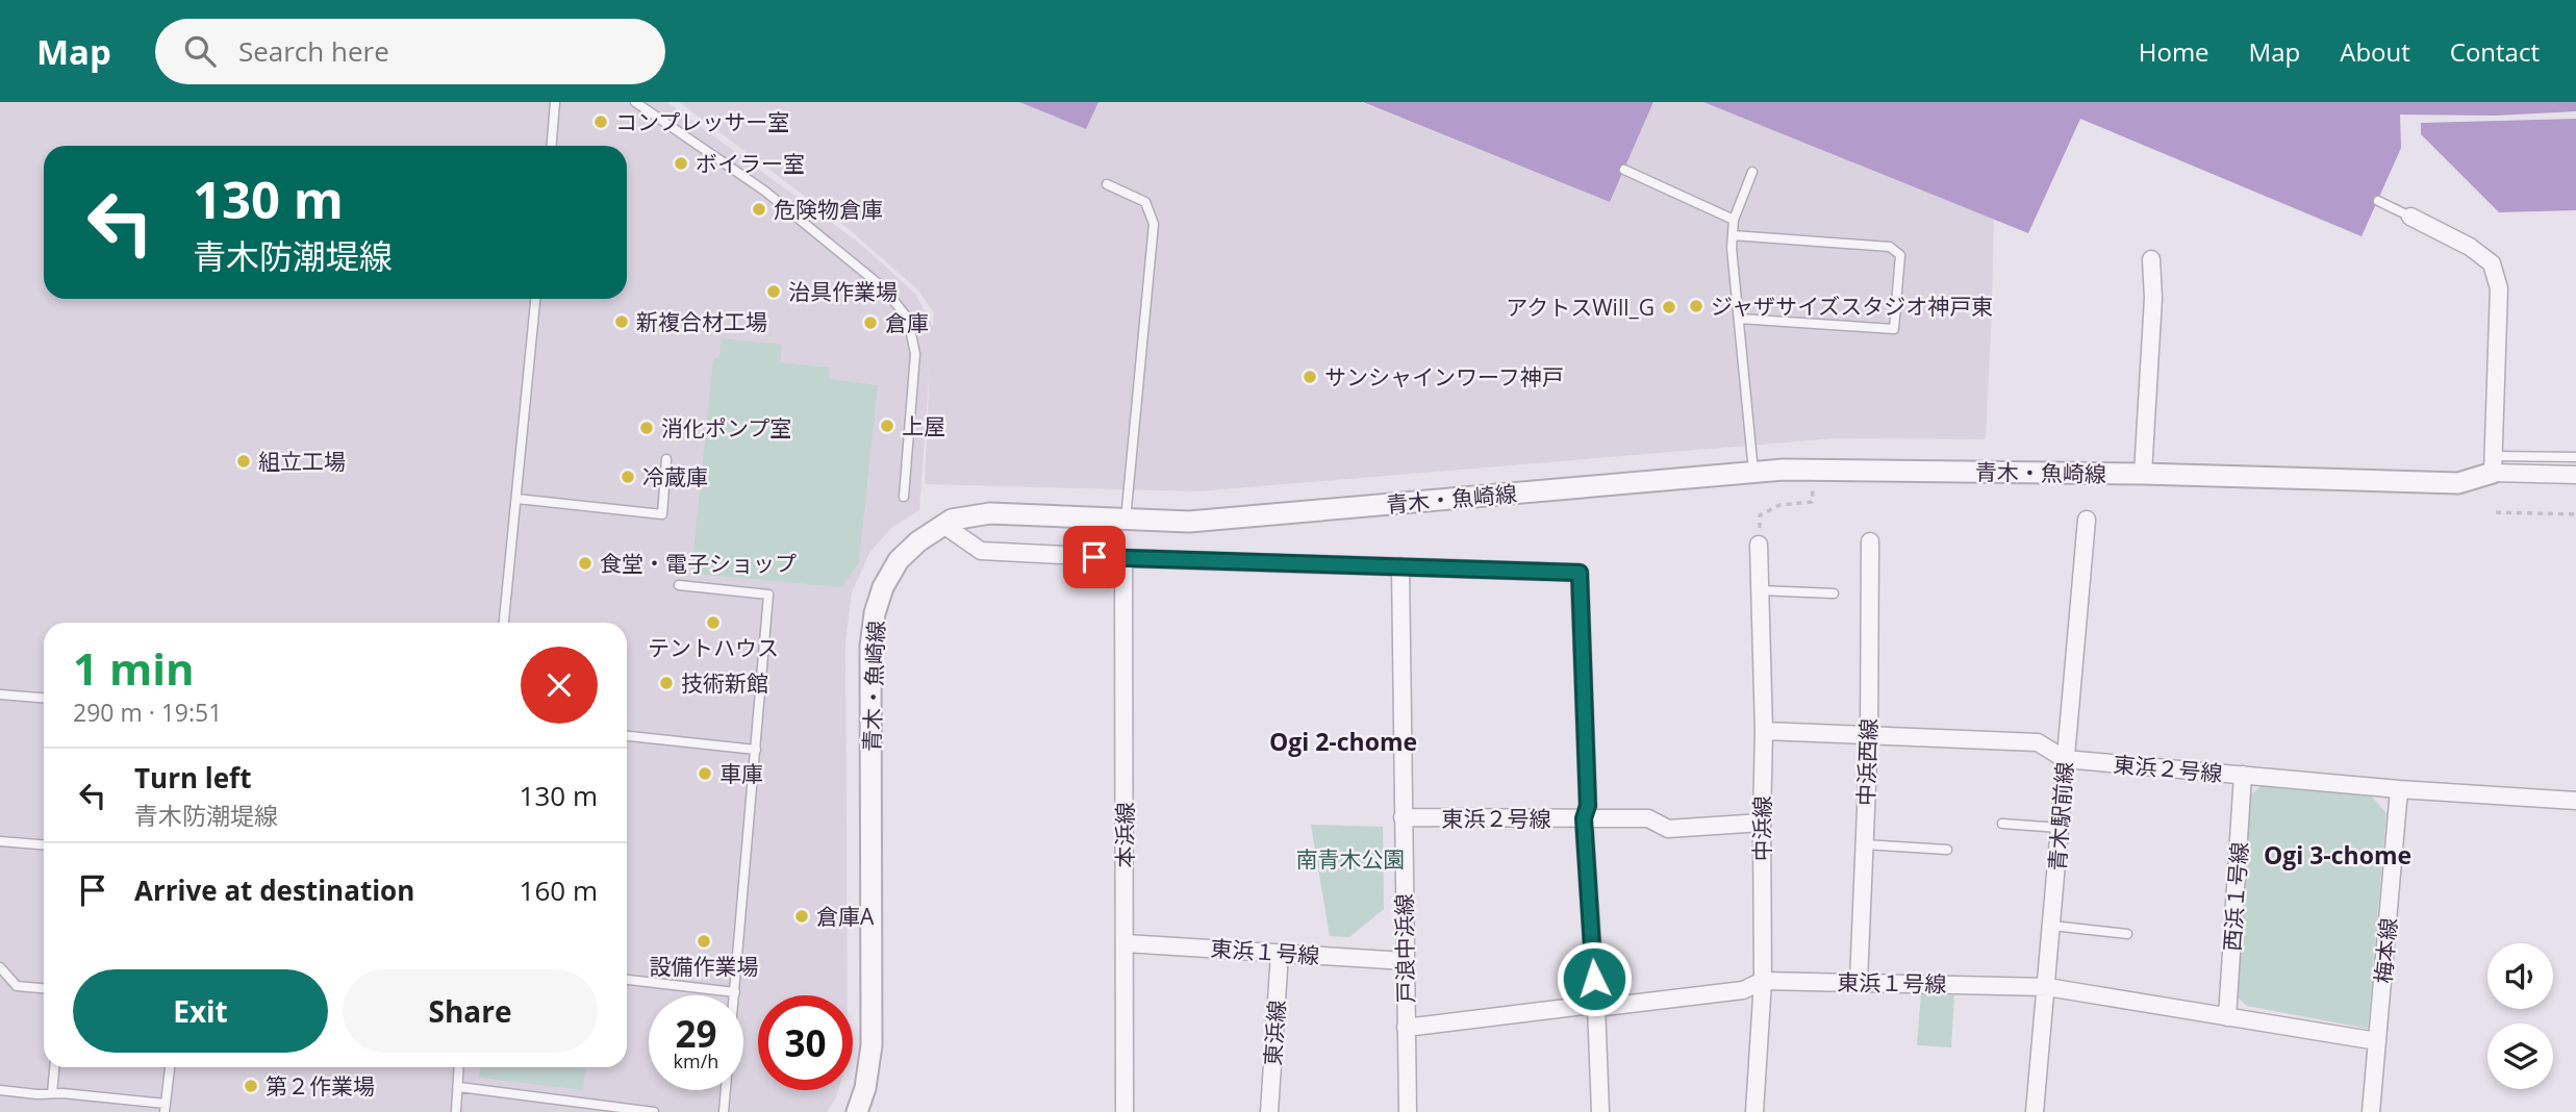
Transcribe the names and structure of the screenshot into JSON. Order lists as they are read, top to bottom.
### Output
{
  "streets": {
    "street": [
      "青木・魚崎線",
      "中浜西線",
      "東浜２号線",
      "青木駅前線",
      "中浜線",
      "本浜線",
      "西浜１号線",
      "戸浪中浜線",
      "梅本線",
      "東浜１号線",
      "東浜線"
    ]
  },
  "crossings": [
    ["中浜西線", "東浜２号線"],
    ["中浜西線", "東浜１号線"],
    ["東浜２号線", "青木駅前線"],
    ["東浜２号線", "中浜線"],
    ["東浜２号線", "西浜１号線"],
    ["東浜２号線", "戸浪中浜線"],
    ["東浜２号線", "梅本線"],
    ["青木駅前線", "東浜１号線"],
    ["中浜線", "東浜１号線"],
    ["本浜線", "東浜１号線"],
    ["西浜１号線", "東浜１号線"],
    ["戸浪中浜線", "東浜１号線"],
    ["梅本線", "東浜１号線"],
    ["東浜１号線", "東浜線"]
  ],
  "districts": ["Ogi 2-chome", "Ogi 3-chome"],
  "parks": ["南青木公園"],
  "places": [
    "コンプレッサー室",
    "ボイラー室",
    "危険物倉庫",
    "治具作業場",
    "ジャザサイズスタジオ神戸東",
    "アクトスWill_G",
    "新複合材工場",
    "倉庫",
    "サンシャインワーフ神戸",
    "上屋",
    "消化ポンプ室",
    "組立工場",
    "冷蔵庫",
    "食堂・電子ショップ",
    "テントハウス",
    "技術新館",
    "車庫",
    "倉庫A",
    "設備作業場",
    "第２作業場"
  ],
  "page": {
    "header": "Map",
    "search": "Search here",
    "nav": [
      "Home",
      "Map",
      "About",
      "Contact"
    ],
    "turn": ["130 m", "青木防潮堤線"],
    "heading": ["1 min", "290 m · 19:51"],
    "list": [
      {
        "name": "Turn left",
        "note": "青木防潮堤線",
        "value": "130 m"
      },
      {
        "name": "Arrive at destination",
        "value": "160 m"
      }
    ],
    "buttons": ["Exit", "Share"],
    "speed": "29 km/h",
    "limit": "30"
  }
}
